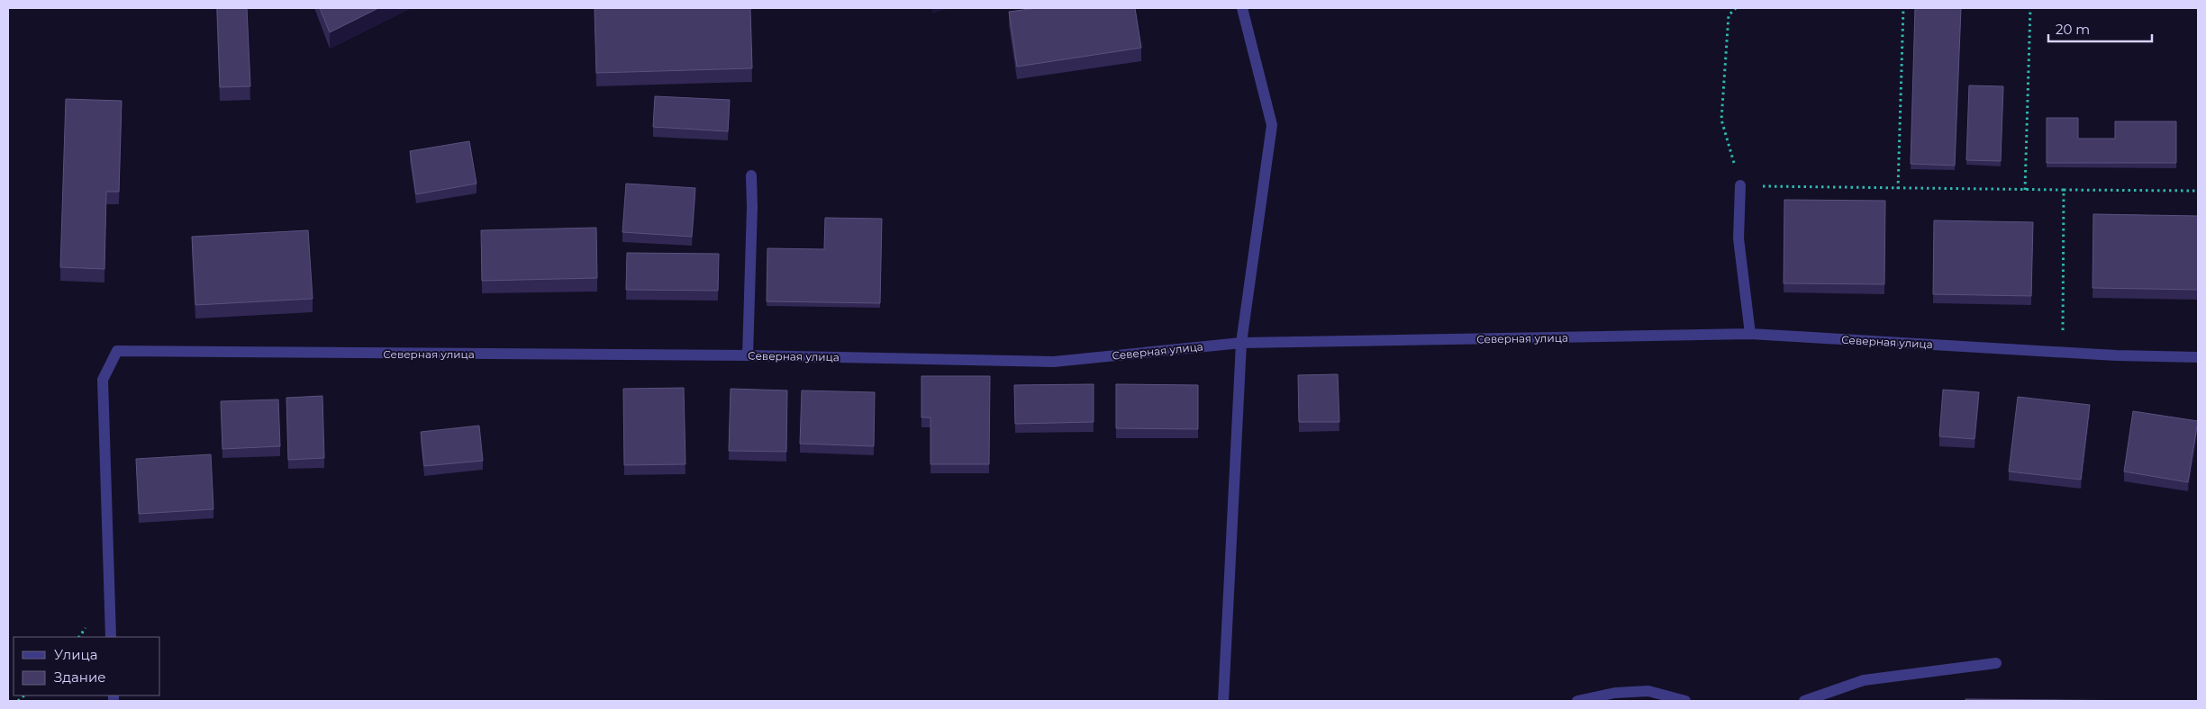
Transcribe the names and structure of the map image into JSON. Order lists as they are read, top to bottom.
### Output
{
  "streets": {
    "street": ["Северная улица"]
  },
  "legend": ["Улица", "Здание"],
  "scale_bar": "20 m"
}
